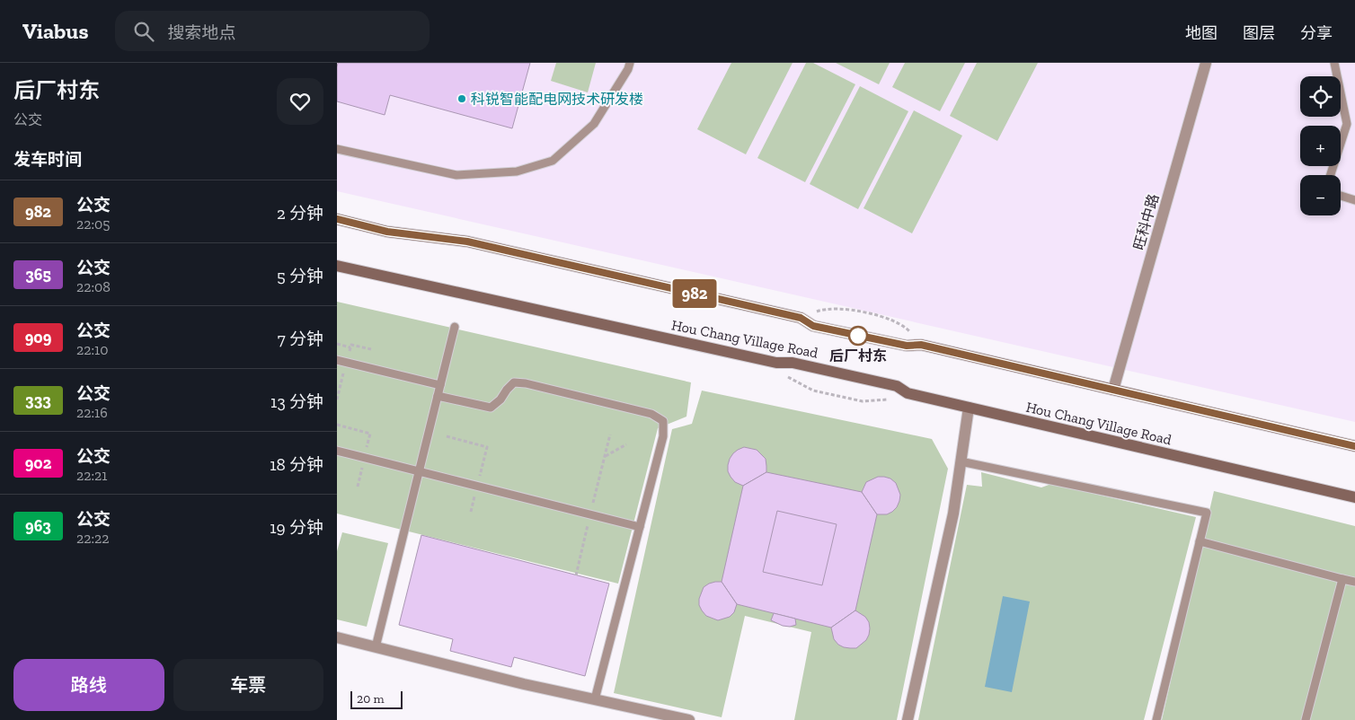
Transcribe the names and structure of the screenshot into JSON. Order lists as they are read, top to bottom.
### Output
{
  "streets": {
    "main road": ["Hou Chang Village Road"],
    "street": ["旺科中路"]
  },
  "crossings": [
    ["旺科中路", "Hou Chang Village Road"]
  ],
  "places": ["科锐智能配电网技术研发楼", "后厂村东"],
  "lines": ["bus line 982"],
  "scale_bar": "20 m",
  "page": {
    "header": "Viabus",
    "search": "搜索地点",
    "nav": ["地图", "图层", "分享"],
    "heading": [
      ["后厂村东", "公交"],
      "发车时间"
    ],
    "on_map": "982",
    "map_buttons": ["+", "−"],
    "list": [
      {
        "mark": "982",
        "name": "公交",
        "note": "22:05",
        "value": "2 分钟"
      },
      {
        "mark": "365",
        "name": "公交",
        "note": "22:08",
        "value": "5 分钟"
      },
      {
        "mark": "909",
        "name": "公交",
        "note": "22:10",
        "value": "7 分钟"
      },
      {
        "mark": "333",
        "name": "公交",
        "note": "22:16",
        "value": "13 分钟"
      },
      {
        "mark": "902",
        "name": "公交",
        "note": "22:21",
        "value": "18 分钟"
      },
      {
        "mark": "963",
        "name": "公交",
        "note": "22:22",
        "value": "19 分钟"
      }
    ],
    "buttons": ["路线", "车票"],
    "scale": "20 m"
  }
}
